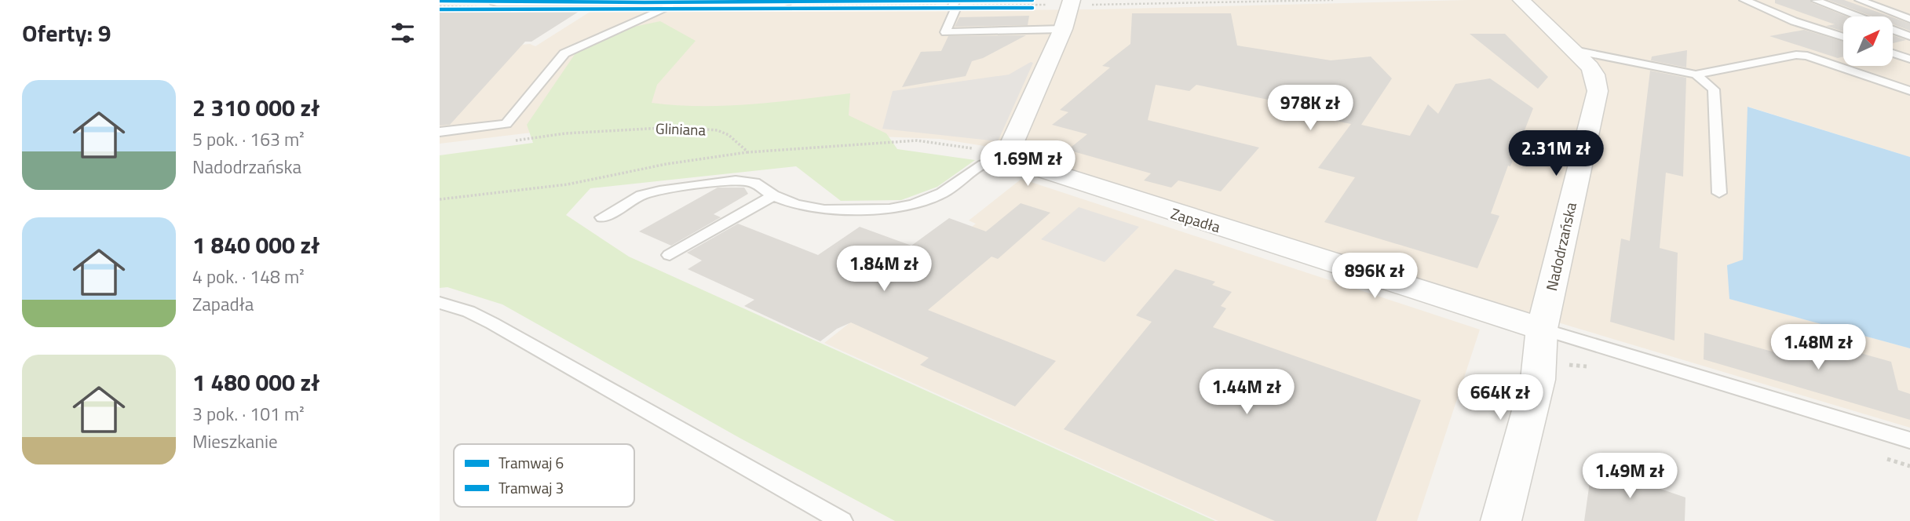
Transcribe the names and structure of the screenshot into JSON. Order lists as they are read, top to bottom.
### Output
{
  "streets": {
    "street": ["Zapadła", "Nadodrzańska"],
    "path": ["Gliniana"]
  },
  "crossings": [
    ["Zapadła", "Nadodrzańska"]
  ],
  "lines": ["tram line 6", "tram line 3"],
  "legend": ["Tramwaj 6", "Tramwaj 3"],
  "north": "top right",
  "page": {
    "heading": "Oferty: 9",
    "list": [
      {
        "name": "2 310 000 zł",
        "note": "5 pok. · 163 m² · Nadodrzańska"
      },
      {
        "name": "1 840 000 zł",
        "note": "4 pok. · 148 m² · Zapadła"
      },
      {
        "name": "1 480 000 zł",
        "note": "3 pok. · 101 m² · Mieszkanie"
      }
    ],
    "price": [
      "978K zł",
      "2.31M zł",
      "1.69M zł",
      "1.84M zł",
      "896K zł",
      "1.48M zł",
      "1.44M zł",
      "664K zł",
      "1.49M zł"
    ]
  }
}
